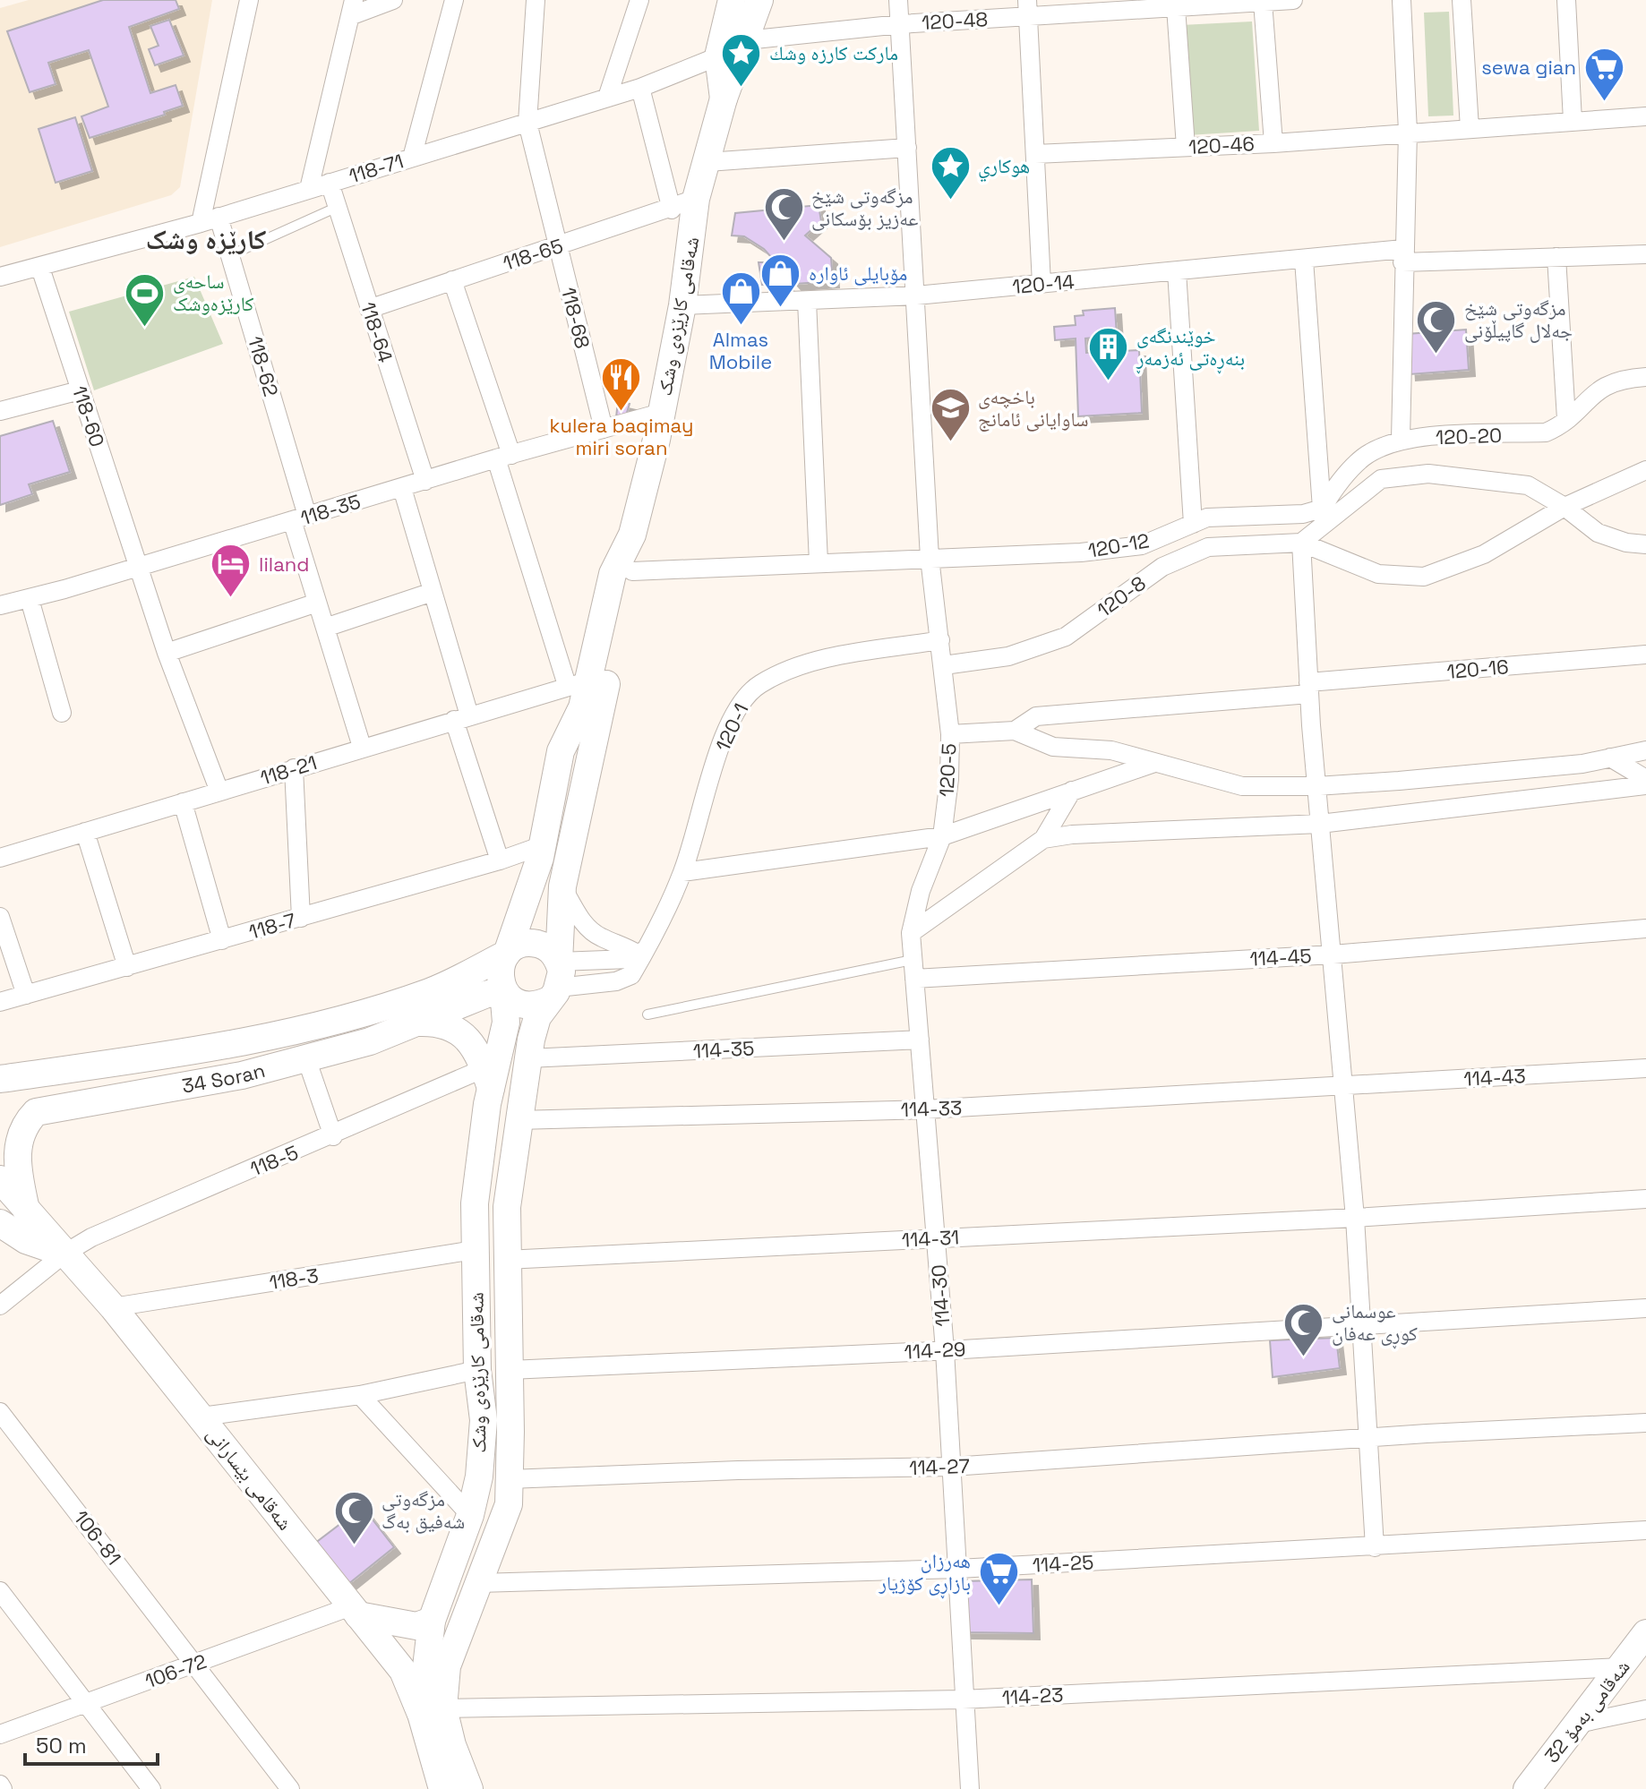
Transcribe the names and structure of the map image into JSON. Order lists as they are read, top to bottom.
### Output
{
  "streets": {
    "main road": [
      "شەقامی کارێزەی وشک",
      "34 Soran",
      "شەقامی بێسارانی",
      "شەقامی بەمۆ 32"
    ],
    "street": [
      "120-48",
      "120-46",
      "118-71",
      "118-65",
      "120-14",
      "118-68",
      "118-64",
      "118-62",
      "118-60",
      "120-20",
      "118-35",
      "120-12",
      "120-8",
      "120-16",
      "120-1",
      "118-21",
      "120-5",
      "118-7",
      "114-45",
      "114-35",
      "114-43",
      "114-33",
      "118-5",
      "114-31",
      "118-3",
      "114-30",
      "114-29",
      "114-27",
      "106-81",
      "114-25",
      "106-72",
      "114-23"
    ]
  },
  "crossings": [
    ["120-48", "118-71"],
    ["120-48", "شەقامی کارێزەی وشک"],
    ["120-48", "120-5"],
    ["118-71", "شەقامی کارێزەی وشک"],
    ["118-71", "118-68"],
    ["118-71", "118-64"],
    ["118-71", "118-62"],
    ["118-71", "118-60"],
    ["118-65", "شەقامی کارێزەی وشک"],
    ["118-65", "118-68"],
    ["118-65", "118-64"],
    ["120-14", "شەقامی کارێزەی وشک"],
    ["120-14", "120-5"],
    ["شەقامی کارێزەی وشک", "118-35"],
    ["شەقامی کارێزەی وشک", "120-12"],
    ["شەقامی کارێزەی وشک", "120-1"],
    ["شەقامی کارێزەی وشک", "118-7"],
    ["شەقامی کارێزەی وشک", "114-35"],
    ["شەقامی کارێزەی وشک", "34 Soran"],
    ["شەقامی کارێزەی وشک", "114-33"],
    ["شەقامی کارێزەی وشک", "118-5"],
    ["شەقامی کارێزەی وشک", "114-31"],
    ["شەقامی کارێزەی وشک", "118-3"],
    ["شەقامی کارێزەی وشک", "114-29"],
    ["شەقامی کارێزەی وشک", "114-27"],
    ["شەقامی کارێزەی وشک", "شەقامی بێسارانی"],
    ["شەقامی کارێزەی وشک", "114-25"],
    ["شەقامی کارێزەی وشک", "114-23"],
    ["118-68", "118-35"],
    ["118-64", "118-35"],
    ["118-62", "118-35"],
    ["118-62", "118-21"],
    ["118-60", "118-35"],
    ["118-60", "118-21"],
    ["120-20", "120-12"],
    ["118-35", "118-21"],
    ["120-12", "120-5"],
    ["120-8", "120-5"],
    ["120-1", "120-5"],
    ["120-1", "34 Soran"],
    ["120-5", "114-45"],
    ["120-5", "114-30"],
    ["114-45", "114-30"],
    ["114-35", "114-30"],
    ["34 Soran", "شەقامی بێسارانی"],
    ["114-43", "114-33"],
    ["114-33", "114-30"],
    ["118-5", "شەقامی بێسارانی"],
    ["114-31", "114-30"],
    ["118-3", "شەقامی بێسارانی"],
    ["114-30", "114-29"],
    ["114-30", "114-27"],
    ["114-30", "114-25"],
    ["114-30", "114-23"],
    ["شەقامی بێسارانی", "106-72"],
    ["شەقامی بێسارانی", "114-23"],
    ["106-81", "106-72"],
    ["114-23", "شەقامی بەمۆ 32"]
  ],
  "districts": ["کارێزە وشک"],
  "places": {
    "place": ["ماركت كارزه وشك", "هوكاري"],
    "supermarket": ["sewa gian", "ھەرزان بازاڕی کۆژیار"],
    "mosque": [
      "مزگەوتی شێخ عەزیز بۆسکانی",
      "مزگەوتی شێخ جەلال گاپیڵۆنی",
      "عوسمانی کوڕی عەفان",
      "مزگەوتی شەفیق بەگ"
    ],
    "shop": ["مۆبایلی ئاوارە", "Almas Mobile"],
    "sports": ["ساحه‌ی کارێزه‌وشک"],
    "building": ["خوێندنگەی بنەڕەتی ئەزمەڕ"],
    "restaurant": ["kulera baqimay miri soran"],
    "school or university": ["باخچەی ساوایانی ئامانج"],
    "hotel": ["liland"]
  },
  "scale_bar": "50 m"
}
